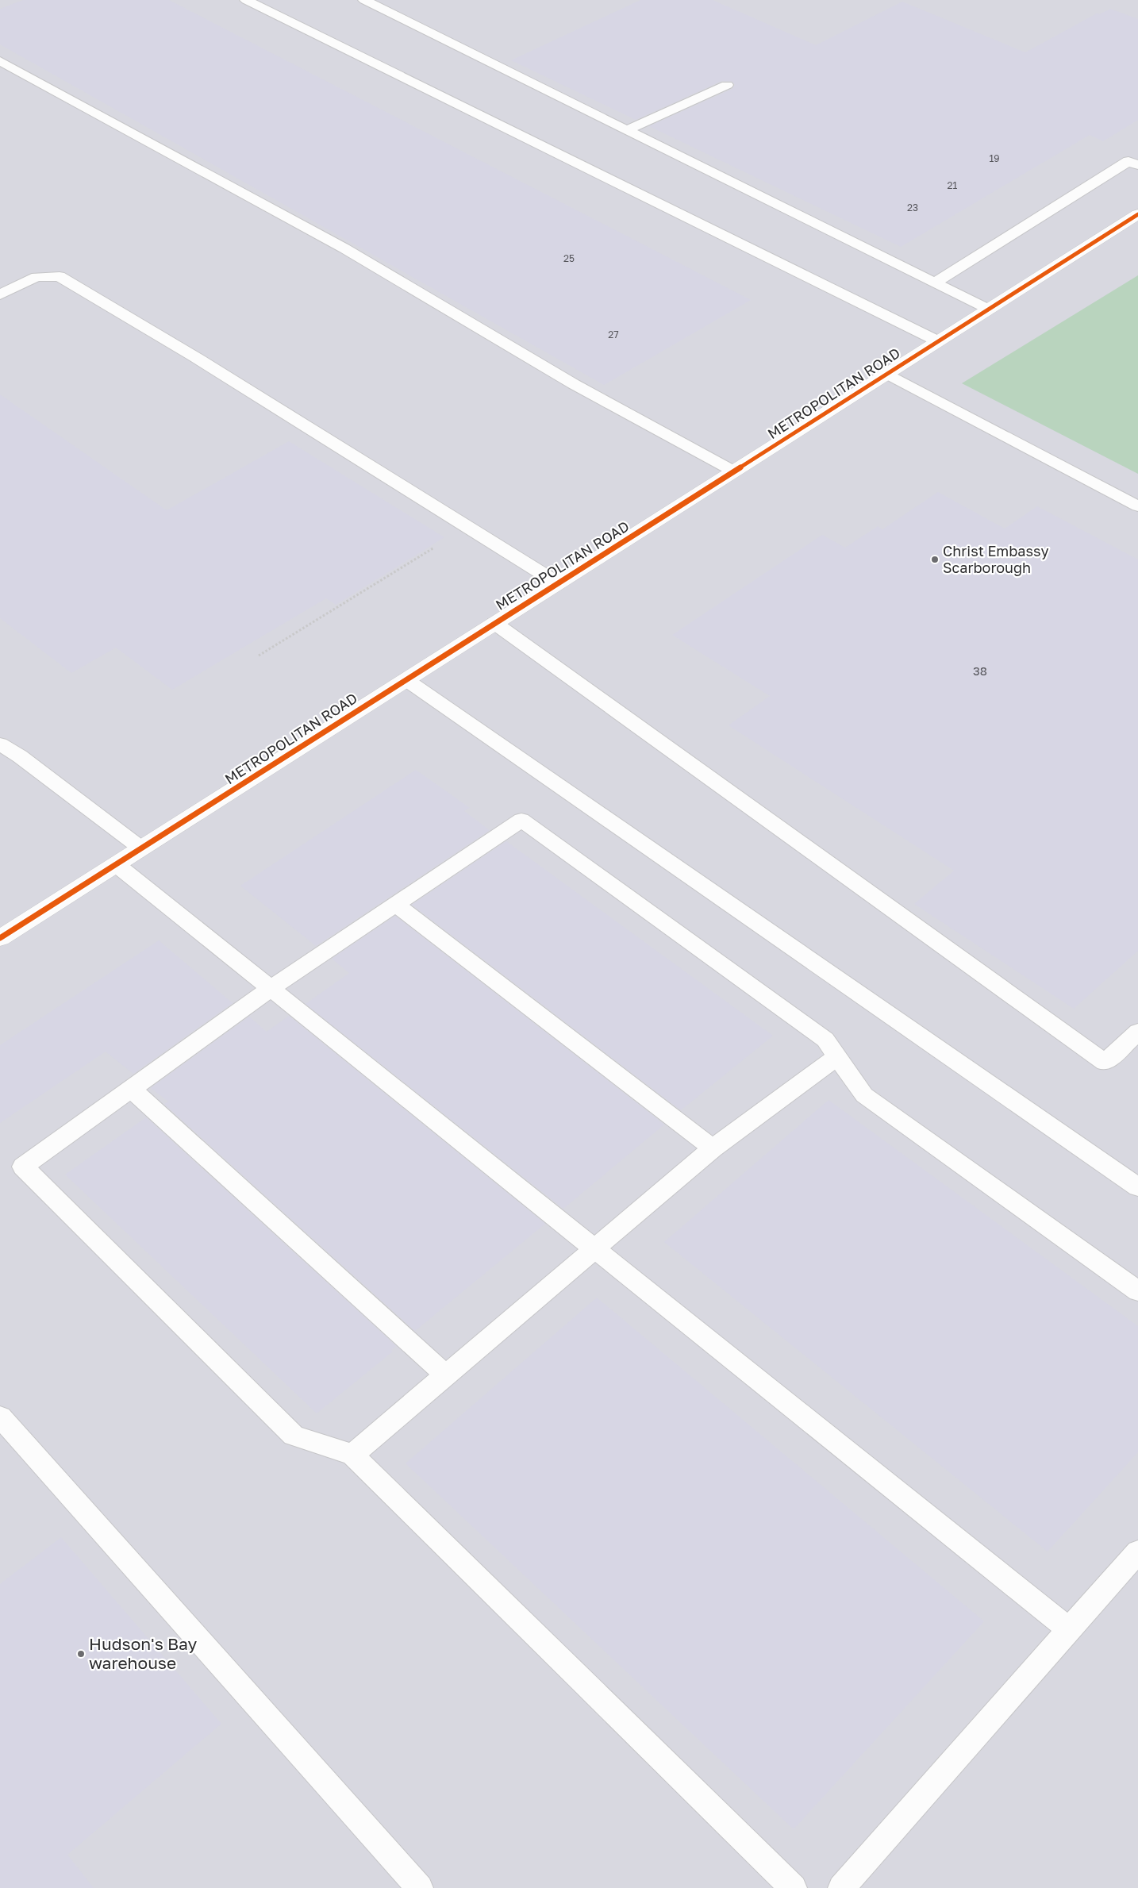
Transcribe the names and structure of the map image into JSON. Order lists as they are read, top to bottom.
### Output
{
  "streets": {
    "street": ["METROPOLITAN ROAD"]
  },
  "places": ["Christ Embassy Scarborough", "Hudson's Bay warehouse"],
  "house_numbers": [
    "19",
    "21",
    "23",
    "25",
    "27",
    "38"
  ]
}
